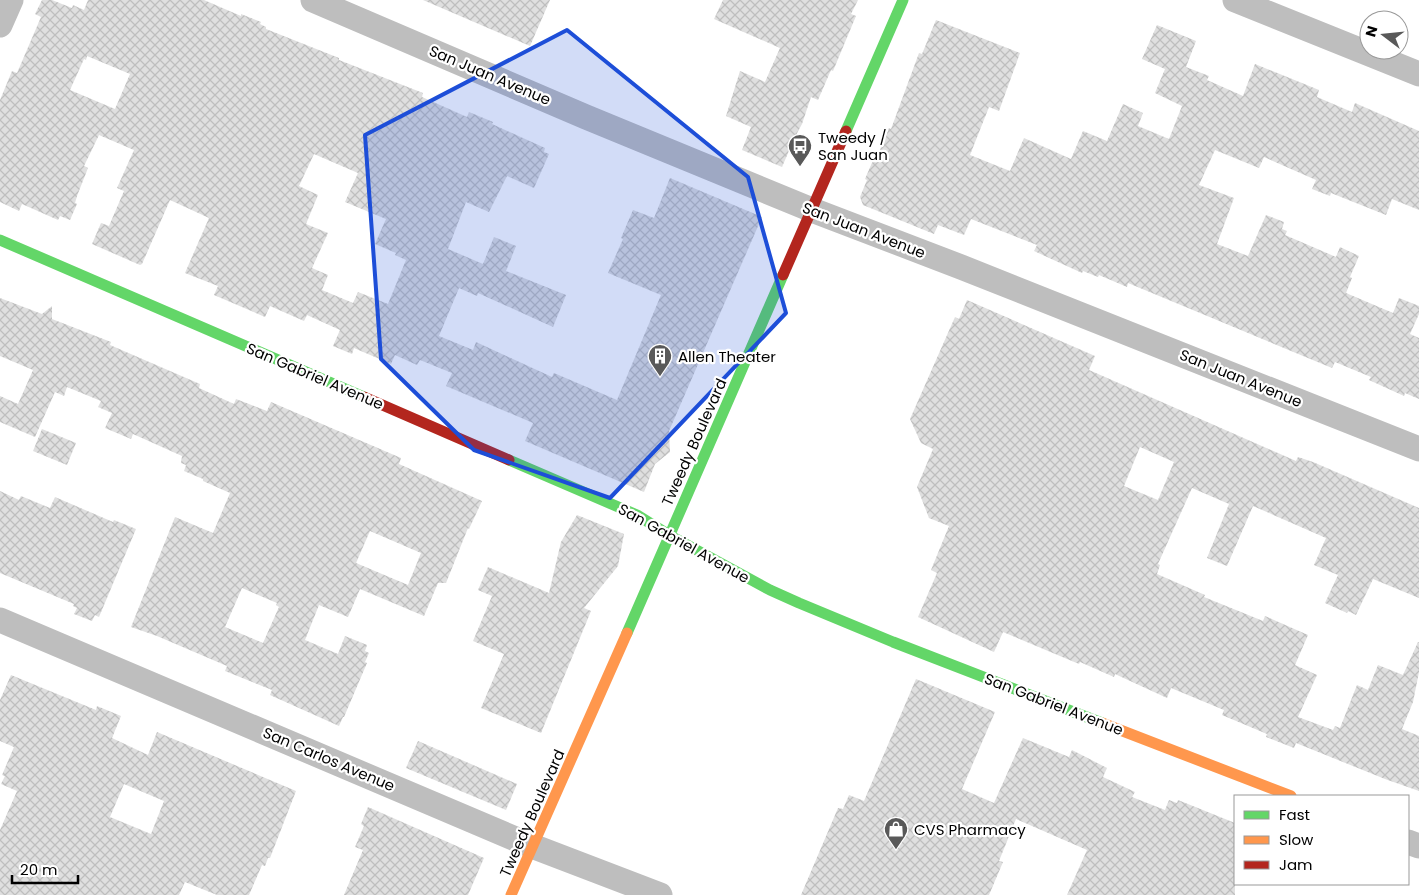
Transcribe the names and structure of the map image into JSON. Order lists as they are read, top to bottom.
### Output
{
  "streets": {
    "street": [
      "San Juan Avenue",
      "San Gabriel Avenue",
      "Tweedy Boulevard",
      "San Carlos Avenue"
    ]
  },
  "crossings": [
    ["San Juan Avenue", "Tweedy Boulevard"],
    ["San Gabriel Avenue", "Tweedy Boulevard"],
    ["Tweedy Boulevard", "San Carlos Avenue"]
  ],
  "places": {
    "bus stop": ["Tweedy / San Juan"],
    "building": ["Allen Theater"],
    "shop": ["CVS Pharmacy"]
  },
  "legend": ["Fast", "Slow", "Jam"],
  "scale_bar": "20 m",
  "north": "left"
}
